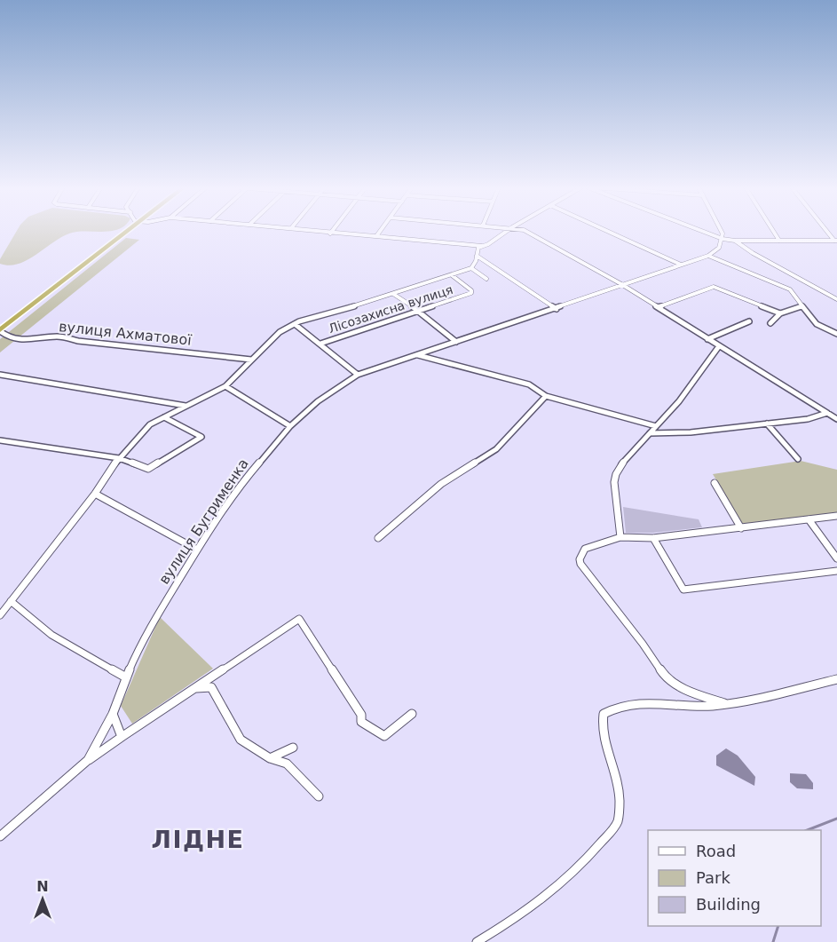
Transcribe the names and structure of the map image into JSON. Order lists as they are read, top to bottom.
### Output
{
  "streets": {
    "street": ["Лісозахисна вулиця", "вулиця Ахматової", "вулиця Бугрименка"]
  },
  "districts": ["ЛІДНЕ"],
  "legend": ["Road", "Park", "Building"],
  "north": "top"
}
